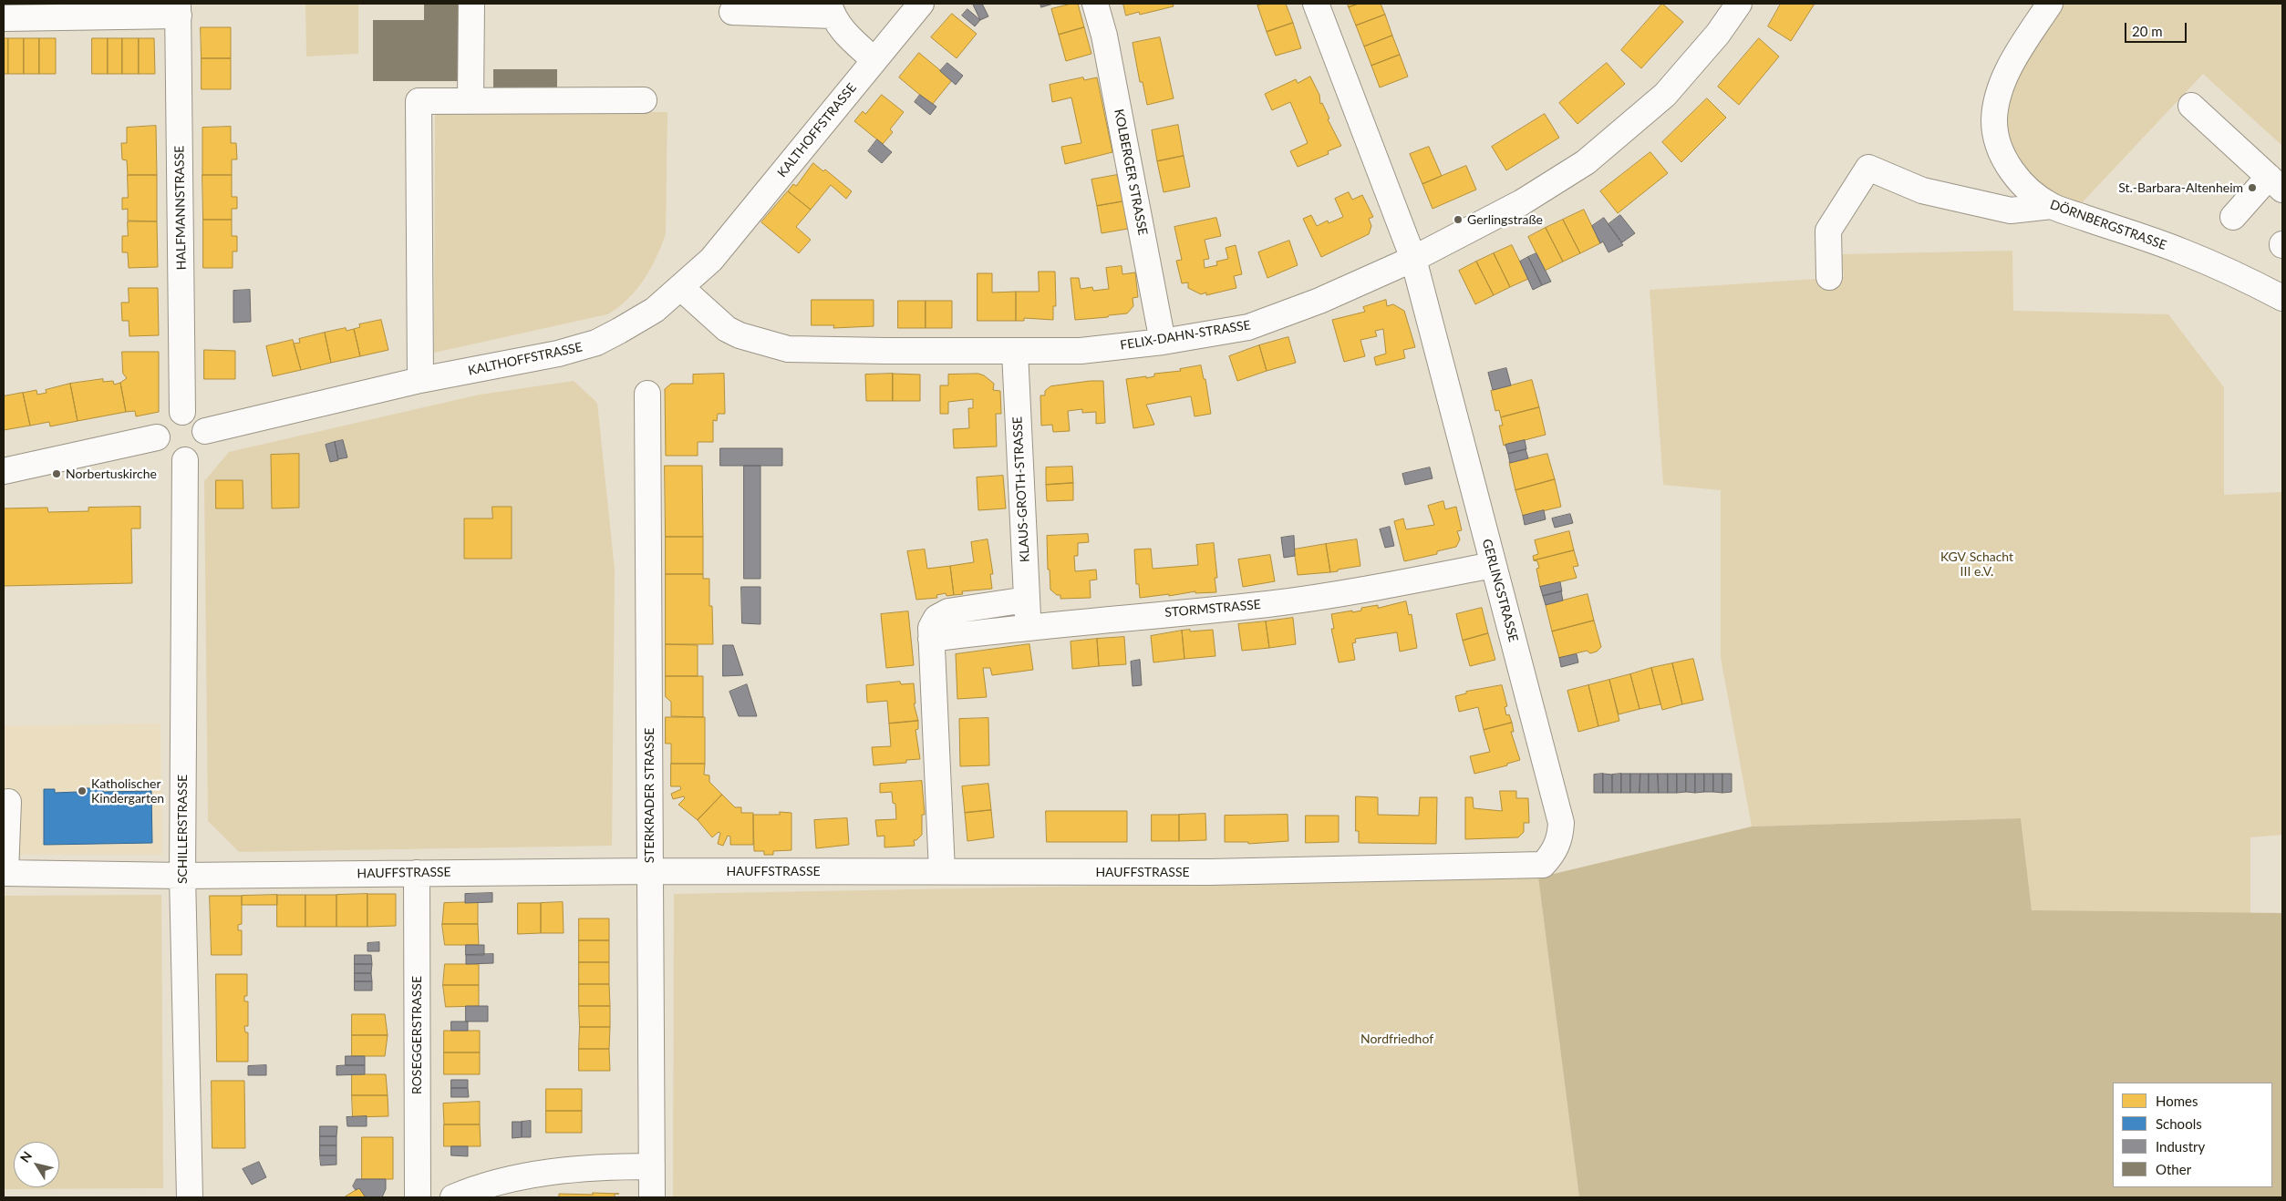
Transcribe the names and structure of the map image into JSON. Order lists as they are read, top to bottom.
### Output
{
  "streets": {
    "street": [
      "KALTHOFFSTRASSE",
      "KOLBERGER STRASSE",
      "HALFMANNSTRASSE",
      "DÖRNBERGSTRASSE",
      "FELIX-DAHN-STRASSE",
      "KLAUS-GROTH-STRASSE",
      "GERLINGSTRASSE",
      "STORMSTRASSE",
      "STERKRADER STRASSE",
      "SCHILLERSTRASSE",
      "HAUFFSTRASSE",
      "ROSEGGERSTRASSE"
    ]
  },
  "crossings": [
    ["KALTHOFFSTRASSE", "HALFMANNSTRASSE"],
    ["KALTHOFFSTRASSE", "FELIX-DAHN-STRASSE"],
    ["KALTHOFFSTRASSE", "SCHILLERSTRASSE"],
    ["KOLBERGER STRASSE", "FELIX-DAHN-STRASSE"],
    ["HALFMANNSTRASSE", "SCHILLERSTRASSE"],
    ["FELIX-DAHN-STRASSE", "KLAUS-GROTH-STRASSE"],
    ["FELIX-DAHN-STRASSE", "GERLINGSTRASSE"],
    ["KLAUS-GROTH-STRASSE", "STORMSTRASSE"],
    ["GERLINGSTRASSE", "STORMSTRASSE"],
    ["GERLINGSTRASSE", "HAUFFSTRASSE"],
    ["STERKRADER STRASSE", "HAUFFSTRASSE"],
    ["SCHILLERSTRASSE", "HAUFFSTRASSE"],
    ["HAUFFSTRASSE", "ROSEGGERSTRASSE"]
  ],
  "parks": ["KGV Schacht III e.V.", "Nordfriedhof"],
  "places": [
    "St.-Barbara-Altenheim",
    "Gerlingstraße",
    "Norbertuskirche",
    "Katholischer Kindergarten"
  ],
  "legend": [
    "Homes",
    "Schools",
    "Industry",
    "Other"
  ],
  "scale_bar": "20 m",
  "north": "top left"
}
